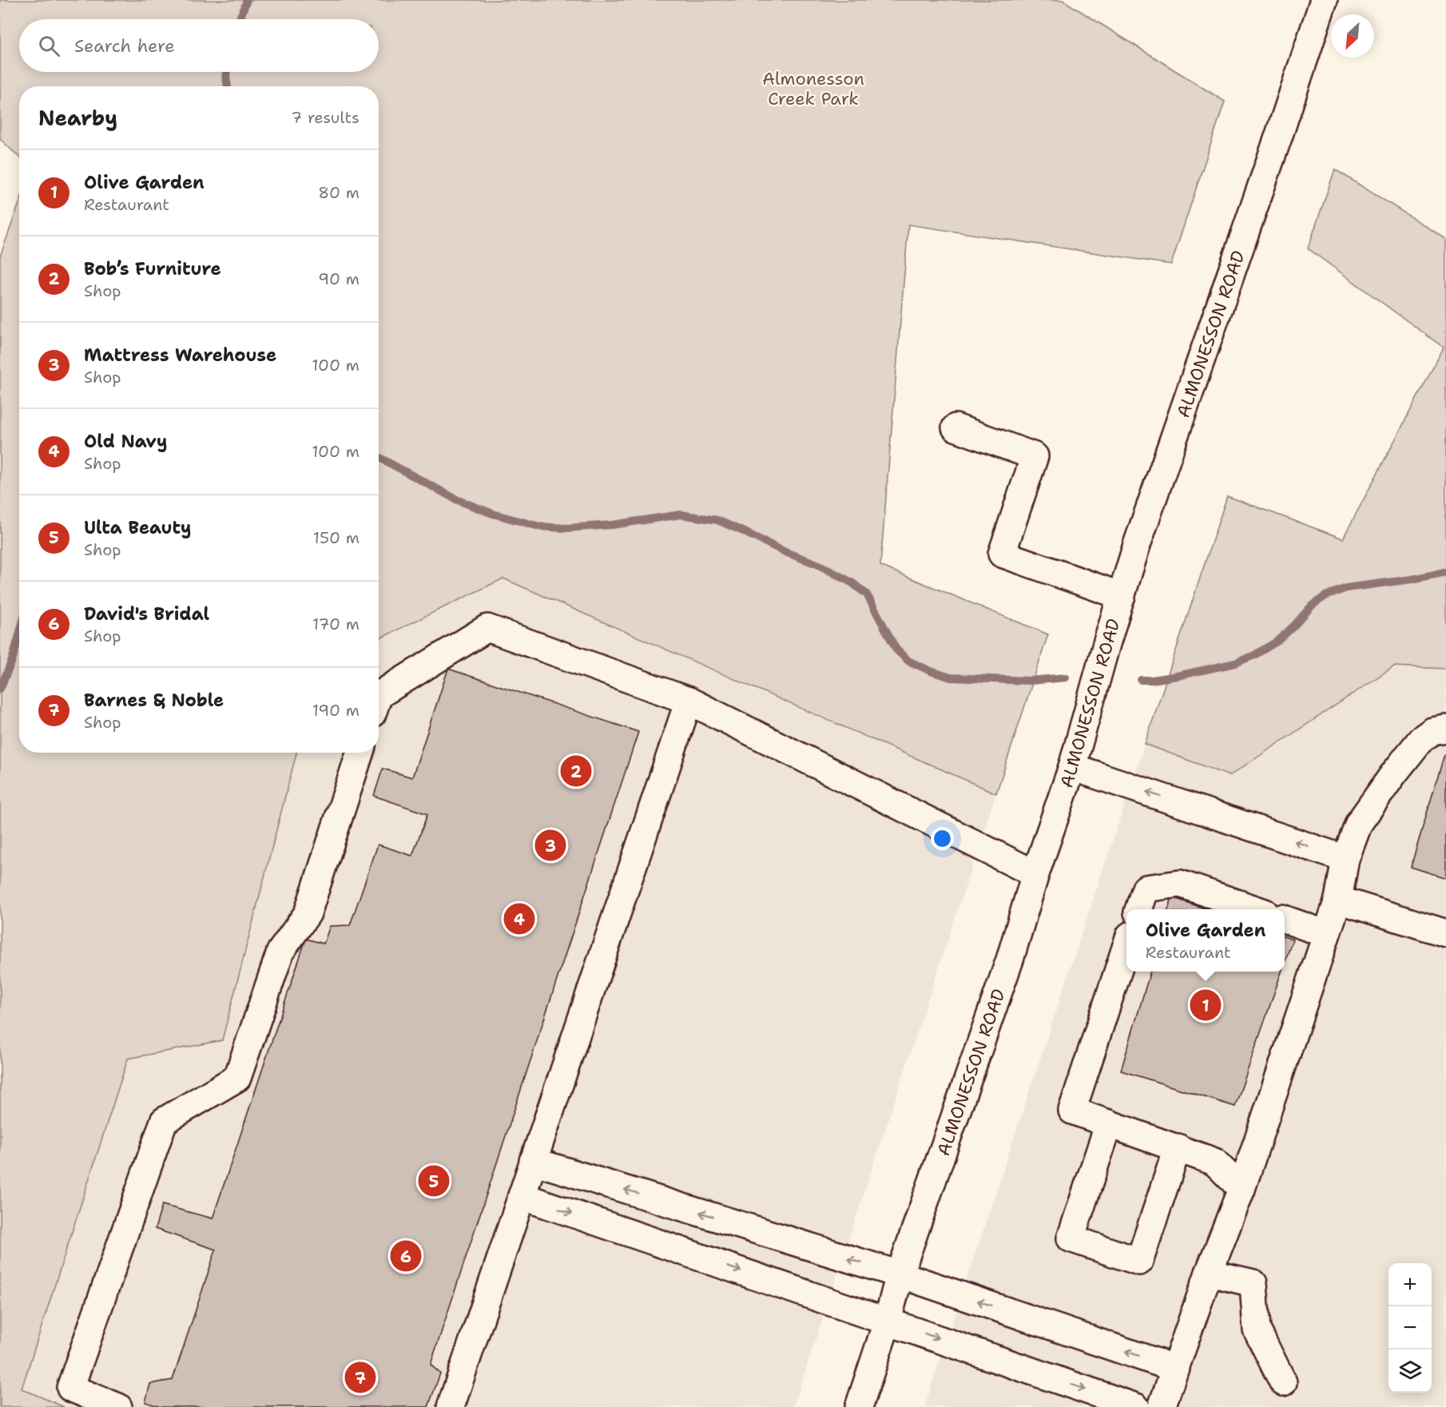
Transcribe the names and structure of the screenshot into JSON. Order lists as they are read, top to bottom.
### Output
{
  "streets": {
    "street": ["ALMONESSON ROAD"]
  },
  "parks": ["Almonesson Creek Park"],
  "north": "bottom left",
  "page": {
    "search": "Search here",
    "heading": ["Nearby", "7 results"],
    "list": [
      {
        "mark": "1",
        "name": "Olive Garden",
        "note": "Restaurant",
        "value": "80 m"
      },
      {
        "mark": "2",
        "name": "Bob’s Furniture",
        "note": "Shop",
        "value": "90 m"
      },
      {
        "mark": "3",
        "name": "Mattress Warehouse",
        "note": "Shop",
        "value": "100 m"
      },
      {
        "mark": "4",
        "name": "Old Navy",
        "note": "Shop",
        "value": "100 m"
      },
      {
        "mark": "5",
        "name": "Ulta Beauty",
        "note": "Shop",
        "value": "150 m"
      },
      {
        "mark": "6",
        "name": "David's Bridal",
        "note": "Shop",
        "value": "170 m"
      },
      {
        "mark": "7",
        "name": "Barnes & Noble",
        "note": "Shop",
        "value": "190 m"
      }
    ],
    "pins": [
      "2",
      "3",
      "4",
      "1",
      "5",
      "6",
      "7"
    ],
    "popup": ["Olive Garden", "Restaurant"],
    "map_buttons": ["+", "−"]
  }
}
